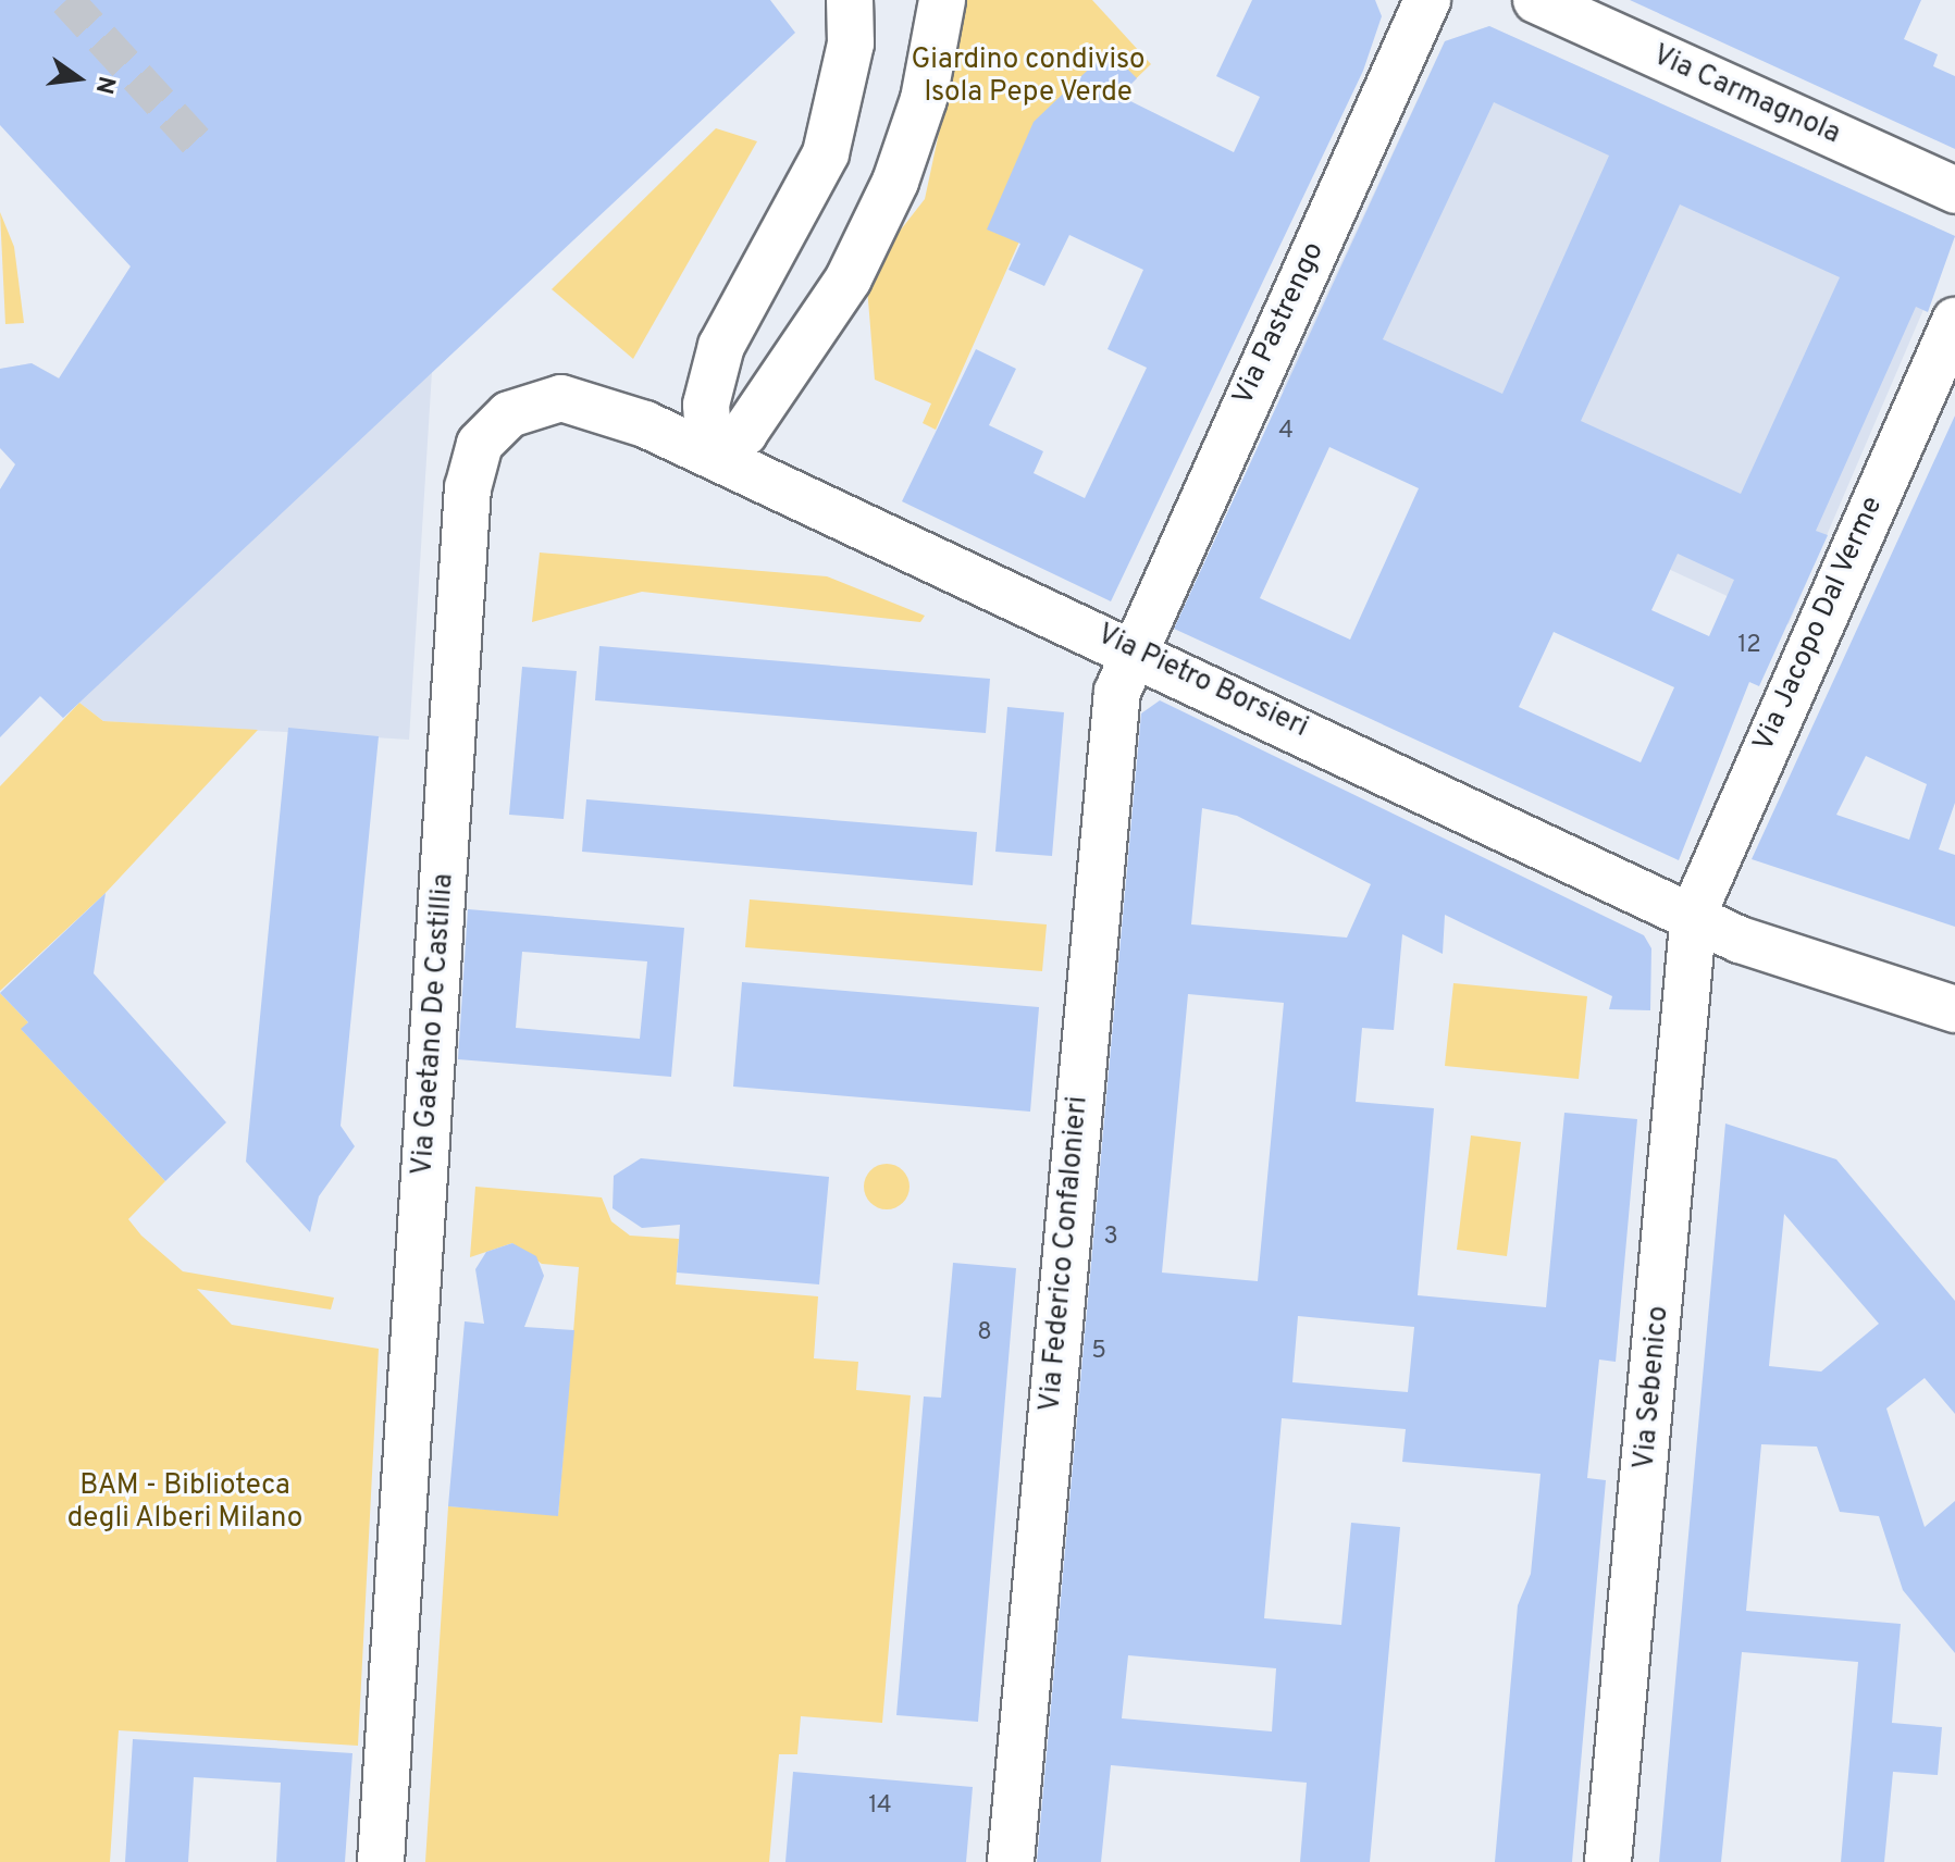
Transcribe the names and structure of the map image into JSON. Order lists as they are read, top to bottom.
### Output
{
  "streets": {
    "street": [
      "Via Carmagnola",
      "Via Pastrengo",
      "Via Jacopo Dal Verme",
      "Via Pietro Borsieri",
      "Via Gaetano De Castillia",
      "Via Federico Confalonieri",
      "Via Sebenico"
    ]
  },
  "crossings": [
    ["Via Pastrengo", "Via Pietro Borsieri"],
    ["Via Pastrengo", "Via Federico Confalonieri"],
    ["Via Jacopo Dal Verme", "Via Pietro Borsieri"],
    ["Via Jacopo Dal Verme", "Via Sebenico"],
    ["Via Pietro Borsieri", "Via Gaetano De Castillia"],
    ["Via Pietro Borsieri", "Via Federico Confalonieri"],
    ["Via Pietro Borsieri", "Via Sebenico"]
  ],
  "parks": ["Giardino condiviso Isola Pepe Verde", "BAM - Biblioteca degli Alberi Milano"],
  "house_numbers": [
    "4",
    "12",
    "3",
    "8",
    "5",
    "14"
  ],
  "north": "right"
}
